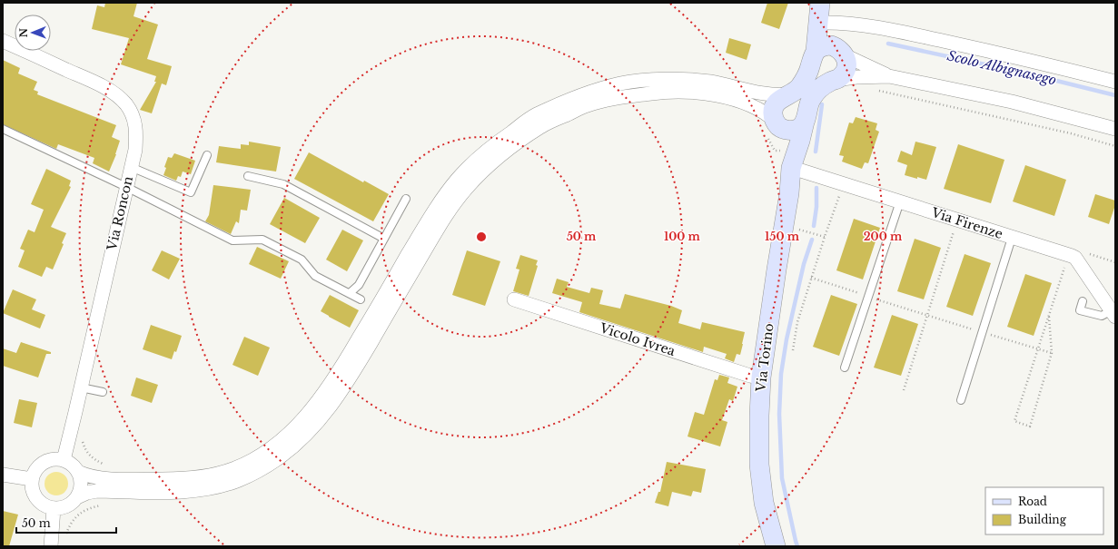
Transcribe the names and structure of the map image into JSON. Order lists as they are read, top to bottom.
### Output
{
  "streets": {
    "street": [
      "Via Roncon",
      "Via Firenze",
      "Vicolo Ivrea",
      "Via Torino"
    ]
  },
  "crossings": [
    ["Via Firenze", "Via Torino"],
    ["Vicolo Ivrea", "Via Torino"]
  ],
  "water": ["Scolo Albignasego"],
  "legend": ["Road", "Building"],
  "scale_bar": "50 m",
  "north": "left",
  "rings": [
    "50 m",
    "100 m",
    "150 m",
    "200 m"
  ]
}
